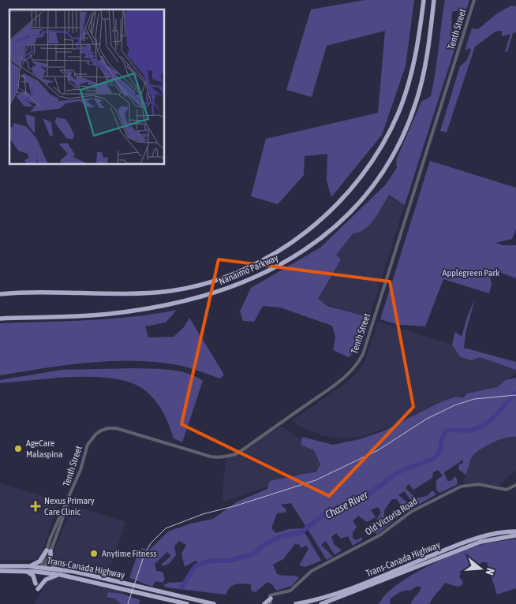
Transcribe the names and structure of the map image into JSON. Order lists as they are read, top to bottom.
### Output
{
  "streets": {
    "highway": ["Nanaimo Parkway", "Trans-Canada Highway"],
    "street": ["Tenth Street", "Old Victoria Road"]
  },
  "crossings": [
    ["Tenth Street", "Trans-Canada Highway"]
  ],
  "water": ["Chase River"],
  "parks": ["Applegreen Park"],
  "places": {
    "other": ["AgeCare Malaspina", "Anytime Fitness"],
    "health": ["Nexus Primary Care Clinic"]
  },
  "north": "right"
}
